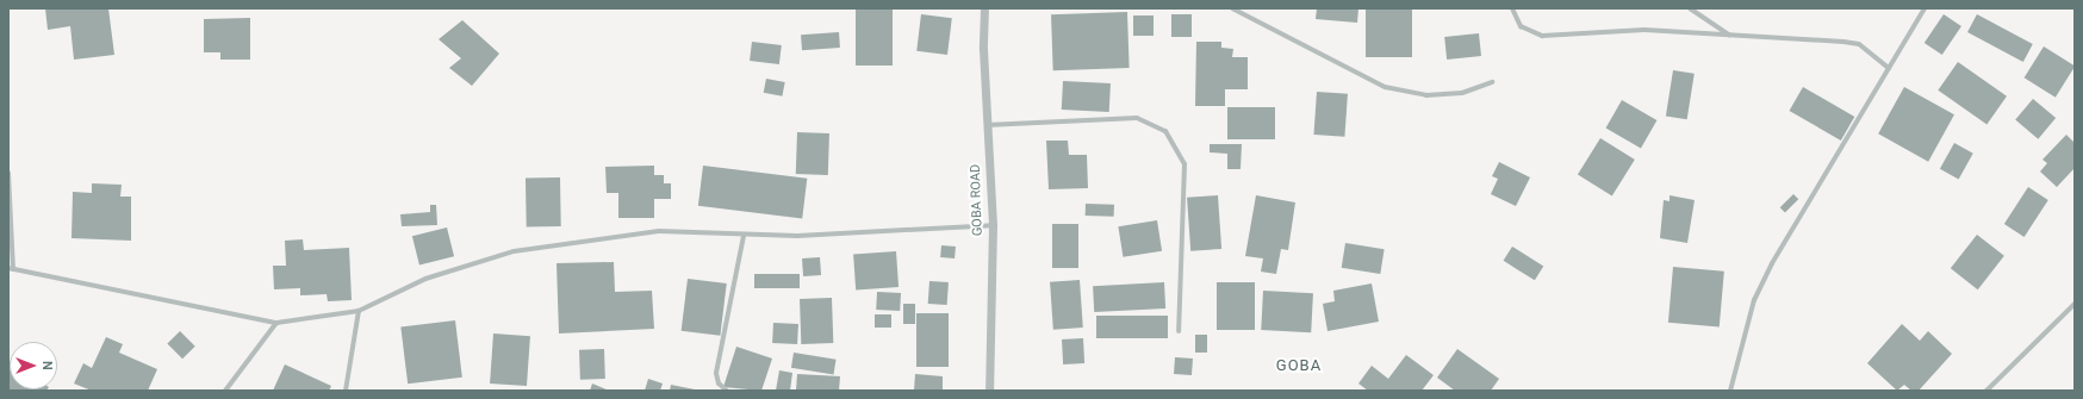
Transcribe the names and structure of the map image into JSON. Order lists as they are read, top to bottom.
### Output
{
  "streets": {
    "street": ["GOBA ROAD"]
  },
  "districts": ["GOBA"],
  "north": "right"
}
